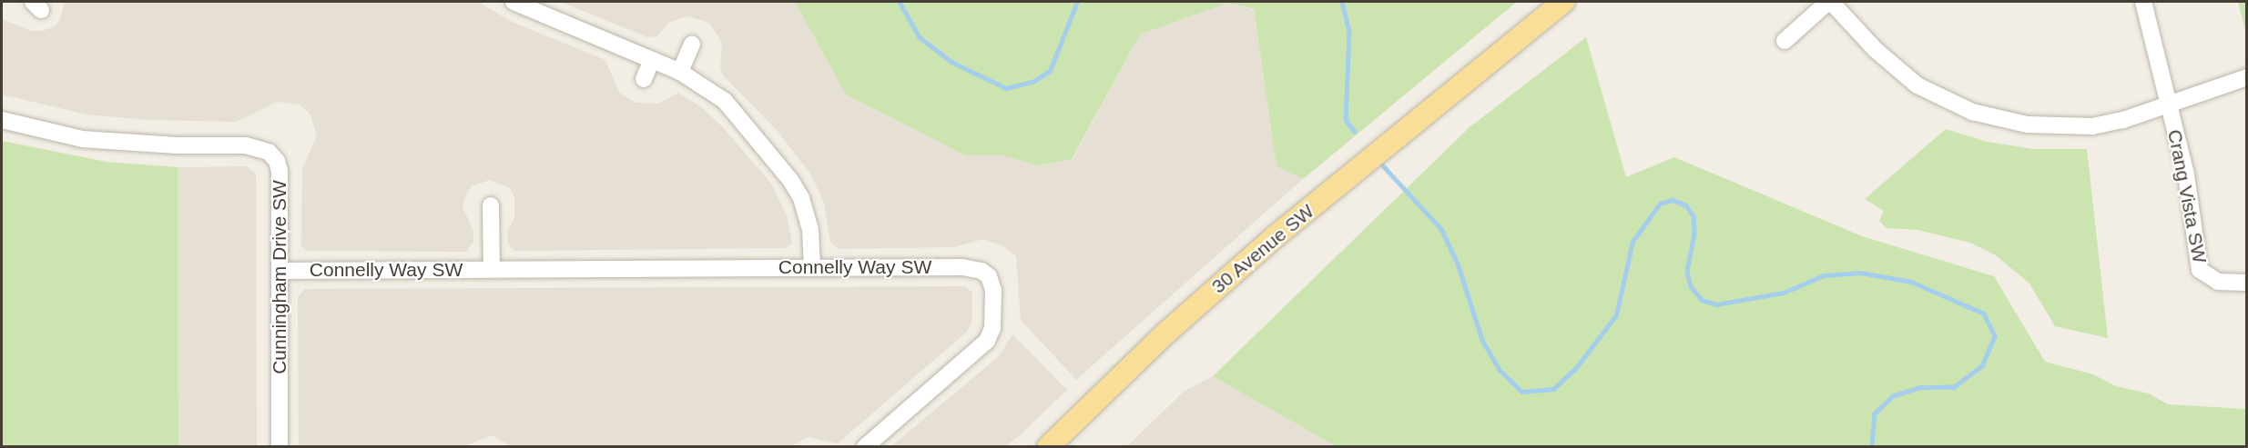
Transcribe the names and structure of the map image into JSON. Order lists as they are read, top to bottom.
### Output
{
  "streets": {
    "main road": ["30 Avenue SW"],
    "street": ["Crang Vista SW", "Connelly Way SW", "Cunningham Drive SW"]
  },
  "crossings": [
    ["Connelly Way SW", "Cunningham Drive SW"]
  ]
}
